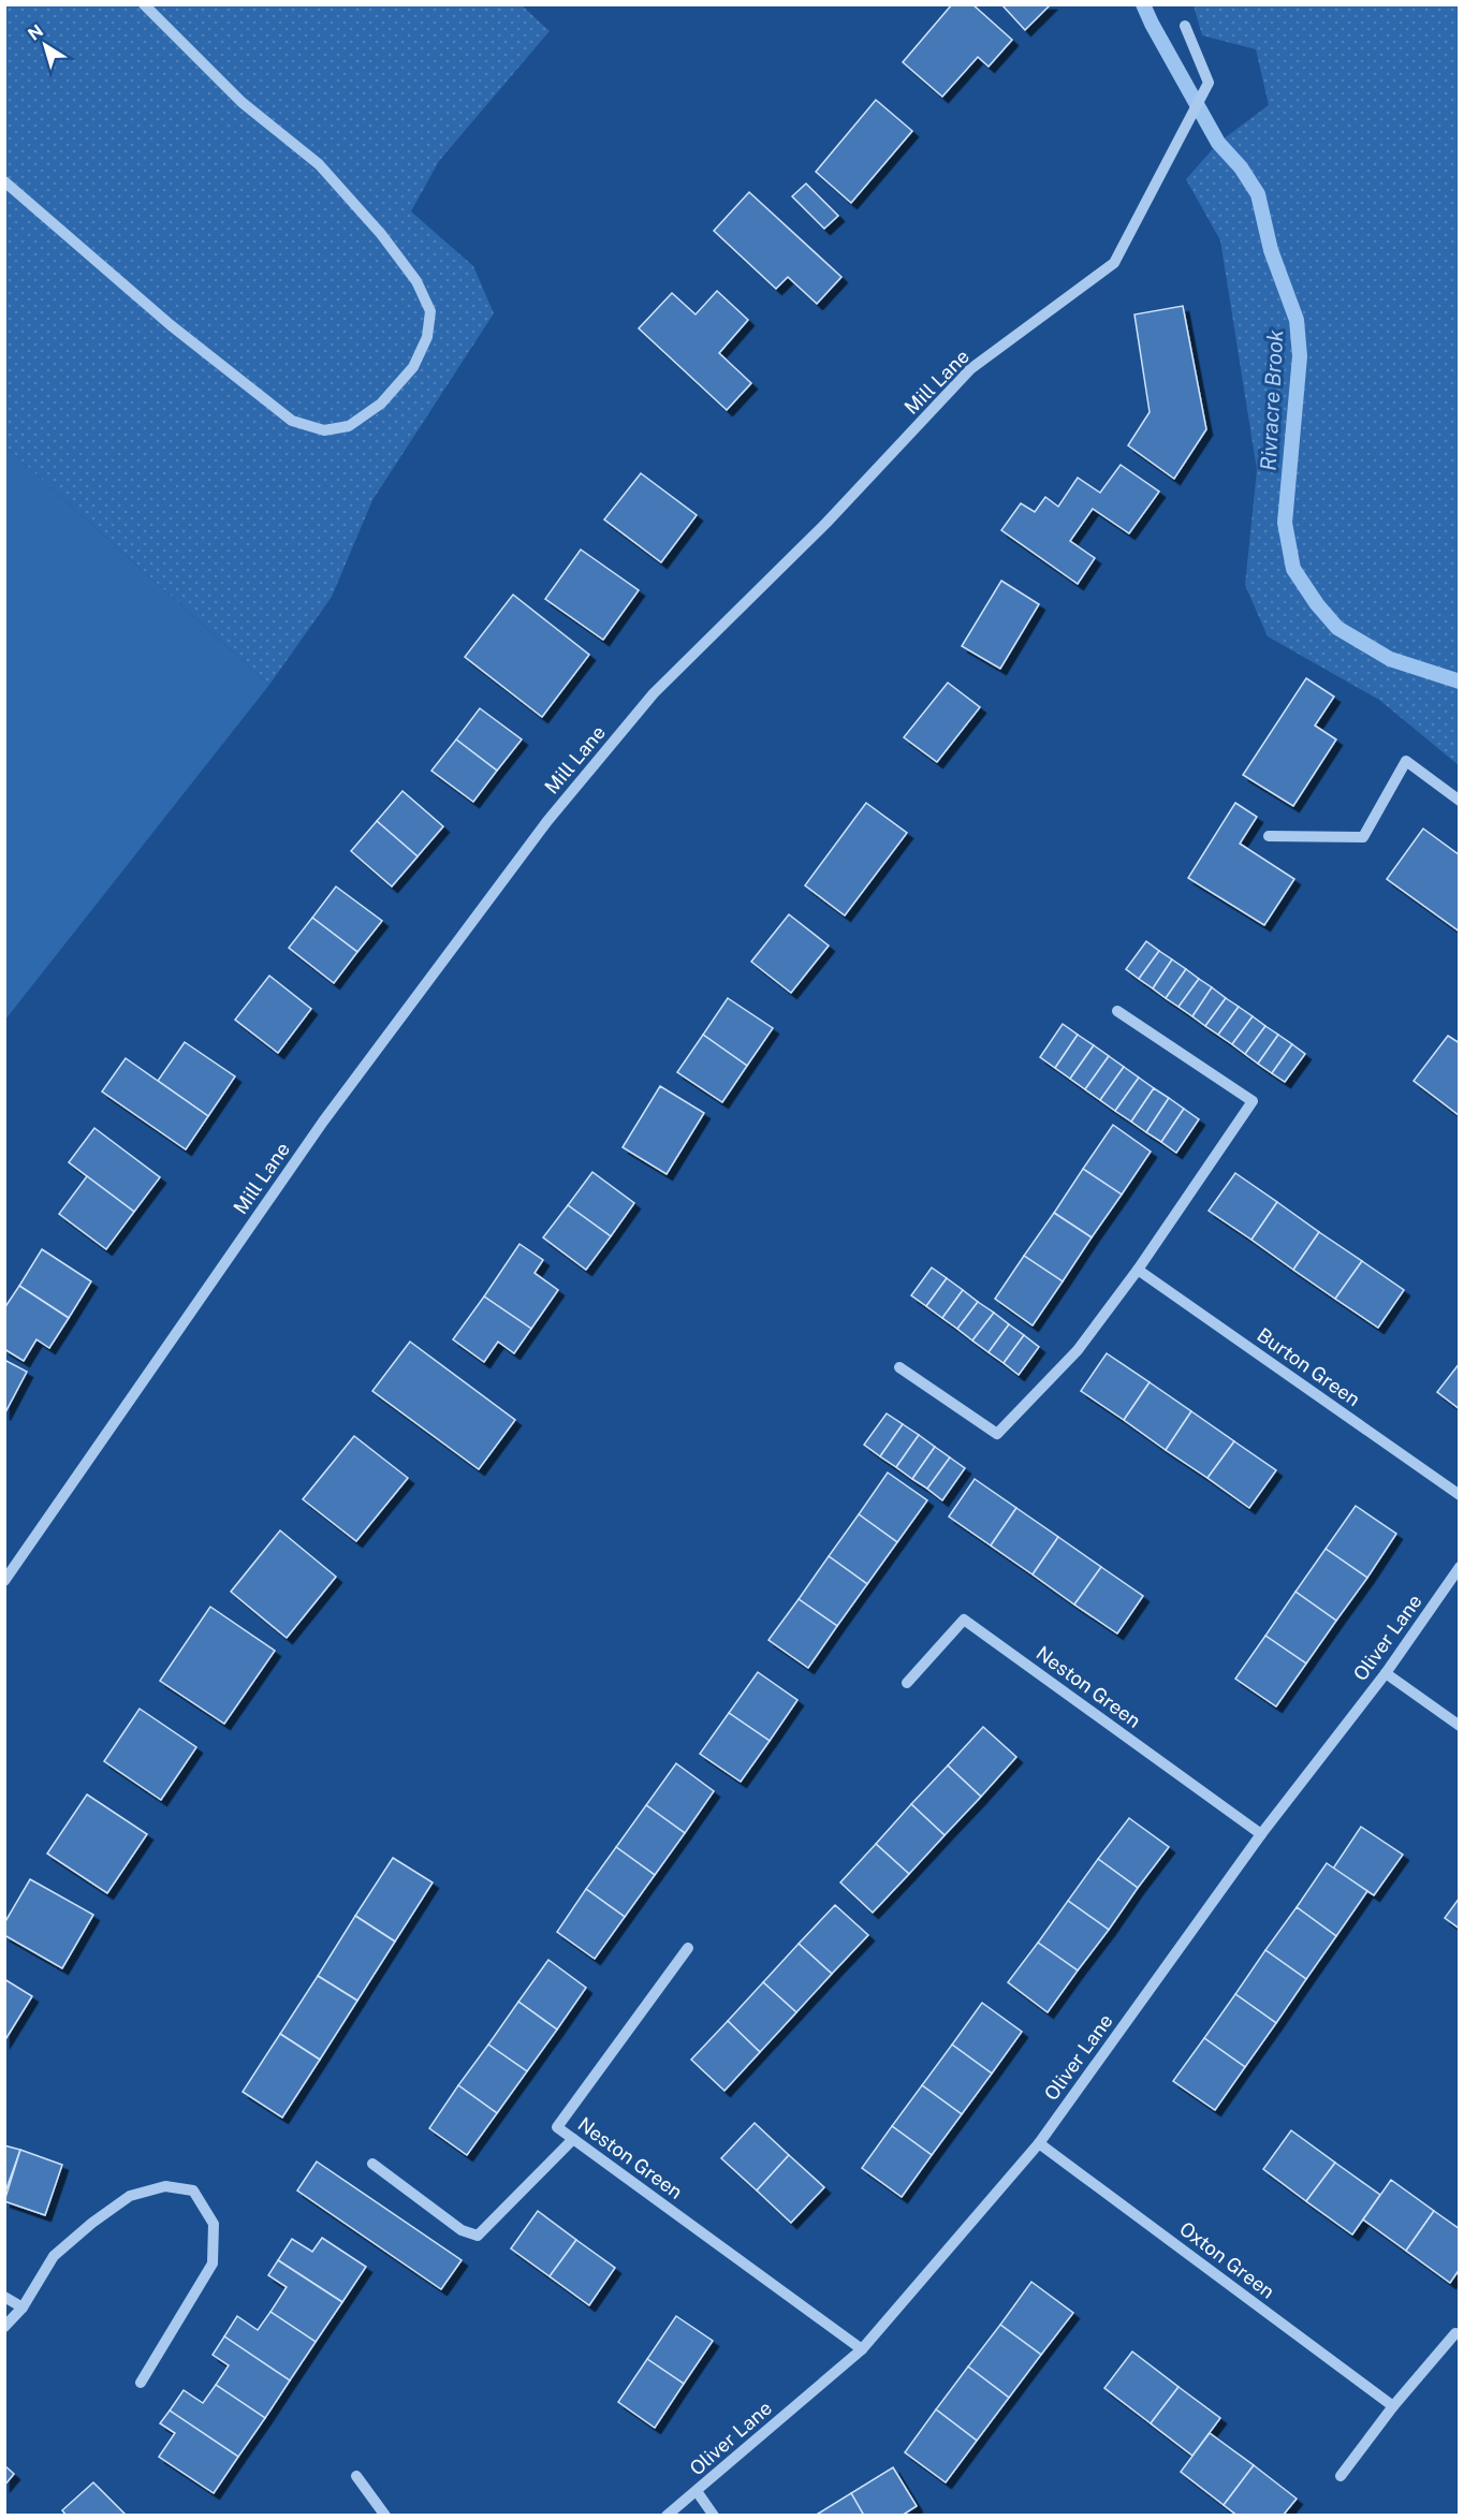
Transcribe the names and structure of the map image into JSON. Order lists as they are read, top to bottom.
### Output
{
  "streets": {
    "street": [
      "Mill Lane",
      "Burton Green",
      "Oliver Lane",
      "Neston Green",
      "Oxton Green"
    ]
  },
  "crossings": [
    ["Oliver Lane", "Neston Green"],
    ["Oliver Lane", "Oxton Green"]
  ],
  "water": ["Rivracre Brook"],
  "north": "top left"
}
